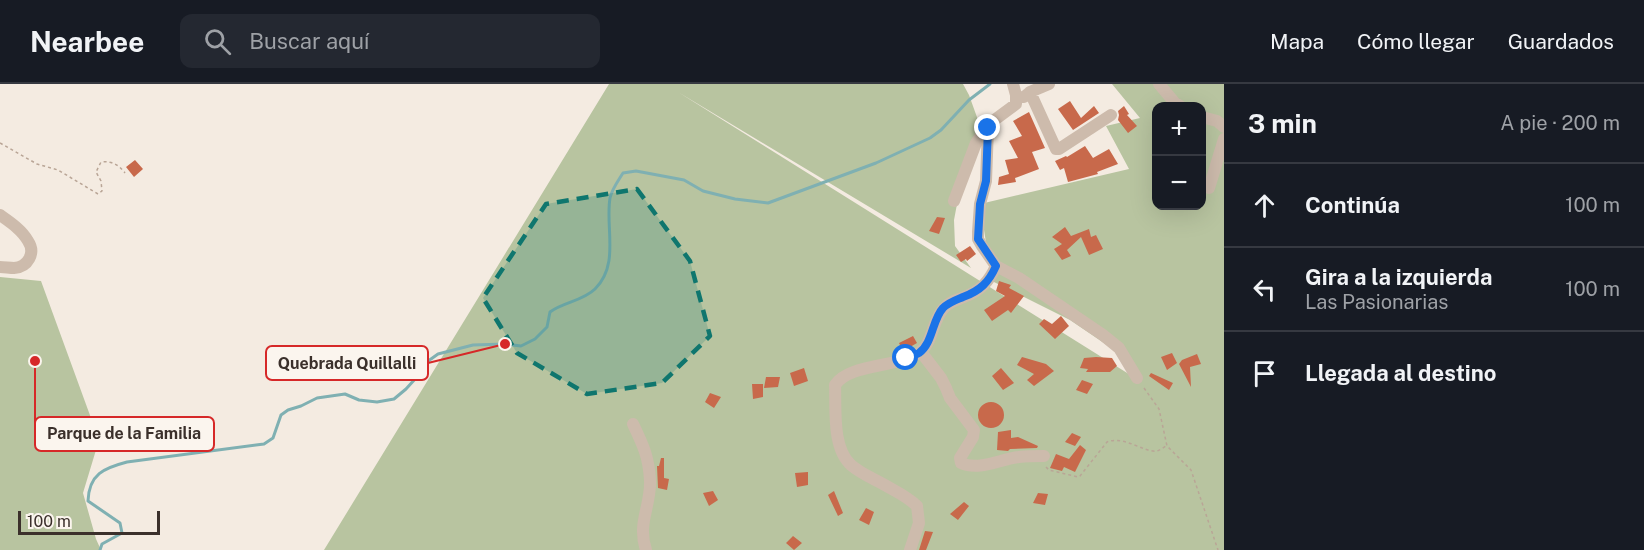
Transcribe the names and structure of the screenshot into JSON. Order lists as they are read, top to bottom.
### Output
{
  "places": ["Quebrada Quillalli", "Parque de la Familia"],
  "scale_bar": "100 m",
  "page": {
    "header": "Nearbee",
    "search": "Buscar aquí",
    "nav": ["Mapa", "Cómo llegar", "Guardados"],
    "heading": ["3 min", "A pie · 200 m"],
    "map_buttons": ["+", "−"],
    "list": [
      ["Continúa", "100 m"],
      ["Gira a la izquierda", "Las Pasionarias", "100 m"],
      "Llegada al destino"
    ],
    "scale": "100 m"
  }
}
